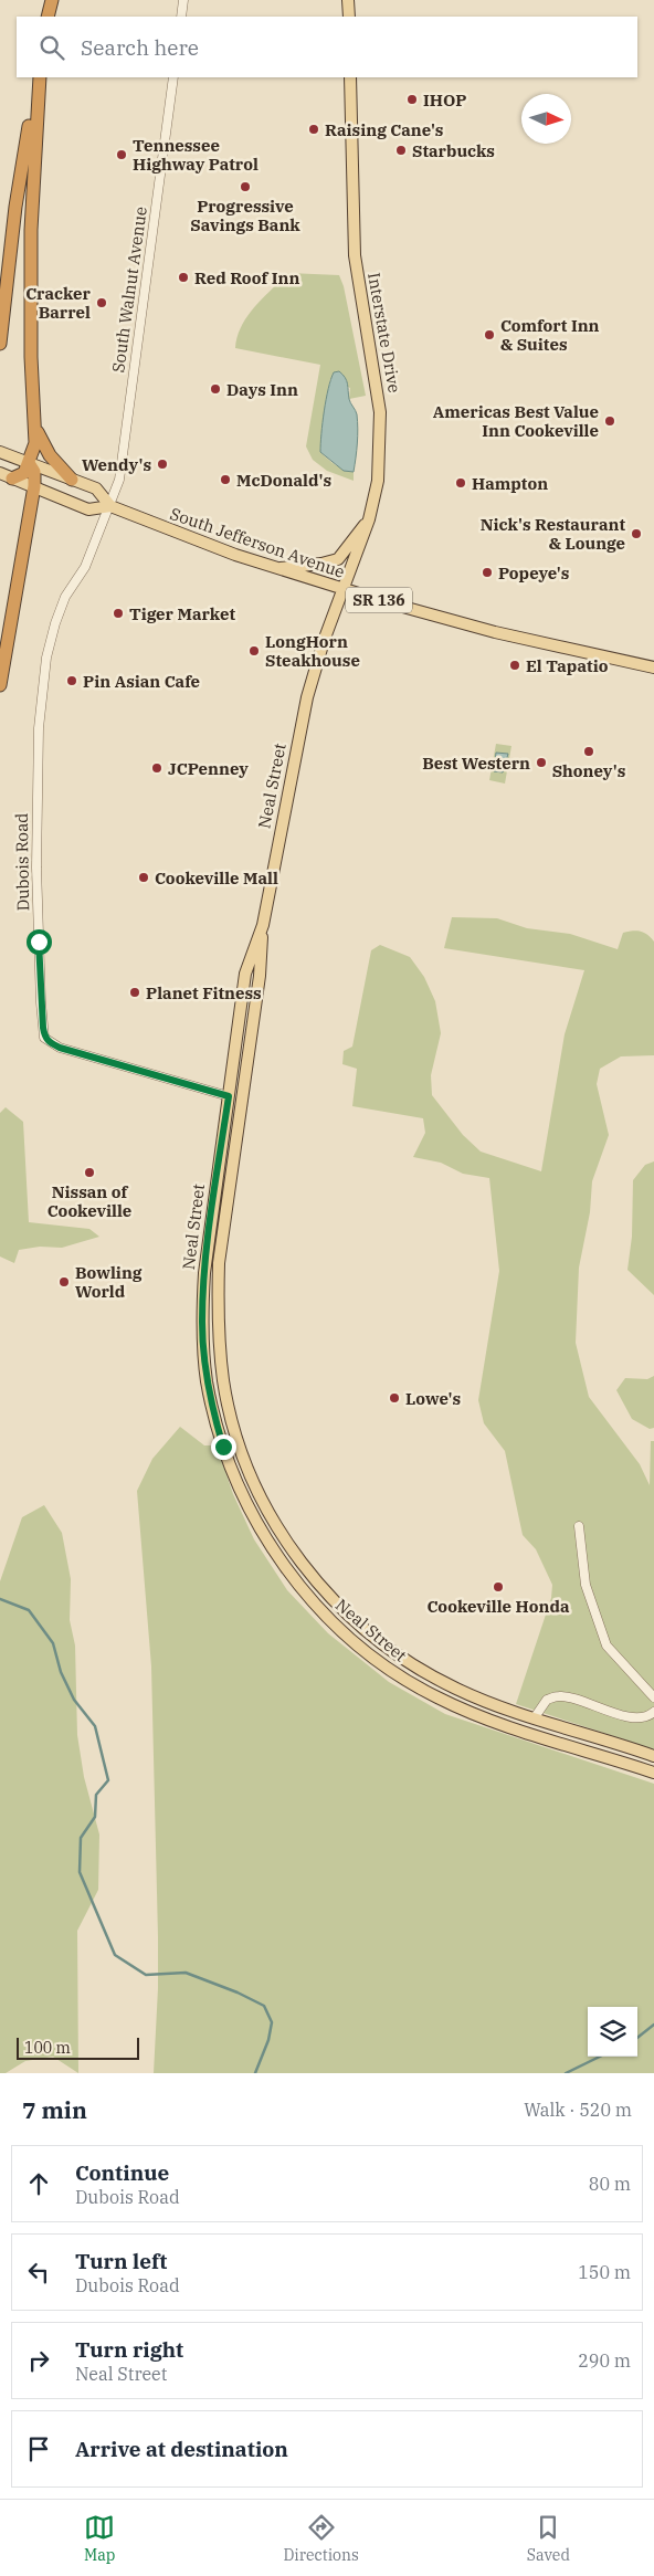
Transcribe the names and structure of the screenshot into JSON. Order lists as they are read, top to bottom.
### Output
{
  "streets": {
    "main road": [
      "Interstate Drive",
      "South Jefferson Avenue",
      "SR 136",
      "Neal Street"
    ],
    "street": ["South Walnut Avenue", "Dubois Road"]
  },
  "crossings": [
    ["South Walnut Avenue", "South Jefferson Avenue"],
    ["South Walnut Avenue", "Dubois Road"],
    ["Interstate Drive", "South Jefferson Avenue"],
    ["Interstate Drive", "Neal Street"],
    ["South Jefferson Avenue", "Neal Street"],
    ["South Jefferson Avenue", "Dubois Road"],
    ["Neal Street", "Dubois Road"]
  ],
  "places": [
    "IHOP",
    "Raising Cane's",
    "Starbucks",
    "Tennessee Highway Patrol",
    "Progressive Savings Bank",
    "Red Roof Inn",
    "Cracker Barrel",
    "Comfort Inn & Suites",
    "Days Inn",
    "Americas Best Value Inn Cookeville",
    "Wendy's",
    "McDonald's",
    "Hampton",
    "Nick's Restaurant & Lounge",
    "Popeye's",
    "Tiger Market",
    "LongHorn Steakhouse",
    "El Tapatio",
    "Pin Asian Cafe",
    "Shoney's",
    "Best Western",
    "JCPenney",
    "Cookeville Mall",
    "Planet Fitness",
    "Nissan of Cookeville",
    "Bowling World",
    "Lowe's",
    "Cookeville Honda"
  ],
  "scale_bar": "100 m",
  "north": "right",
  "page": {
    "search": "Search here",
    "scale": "100 m",
    "heading": ["7 min", "Walk · 520 m"],
    "list": [
      ["Continue", "Dubois Road", "80 m"],
      ["Turn left", "Dubois Road", "150 m"],
      ["Turn right", "Neal Street", "290 m"],
      "Arrive at destination"
    ],
    "nav": ["Map", "Directions", "Saved"]
  }
}
